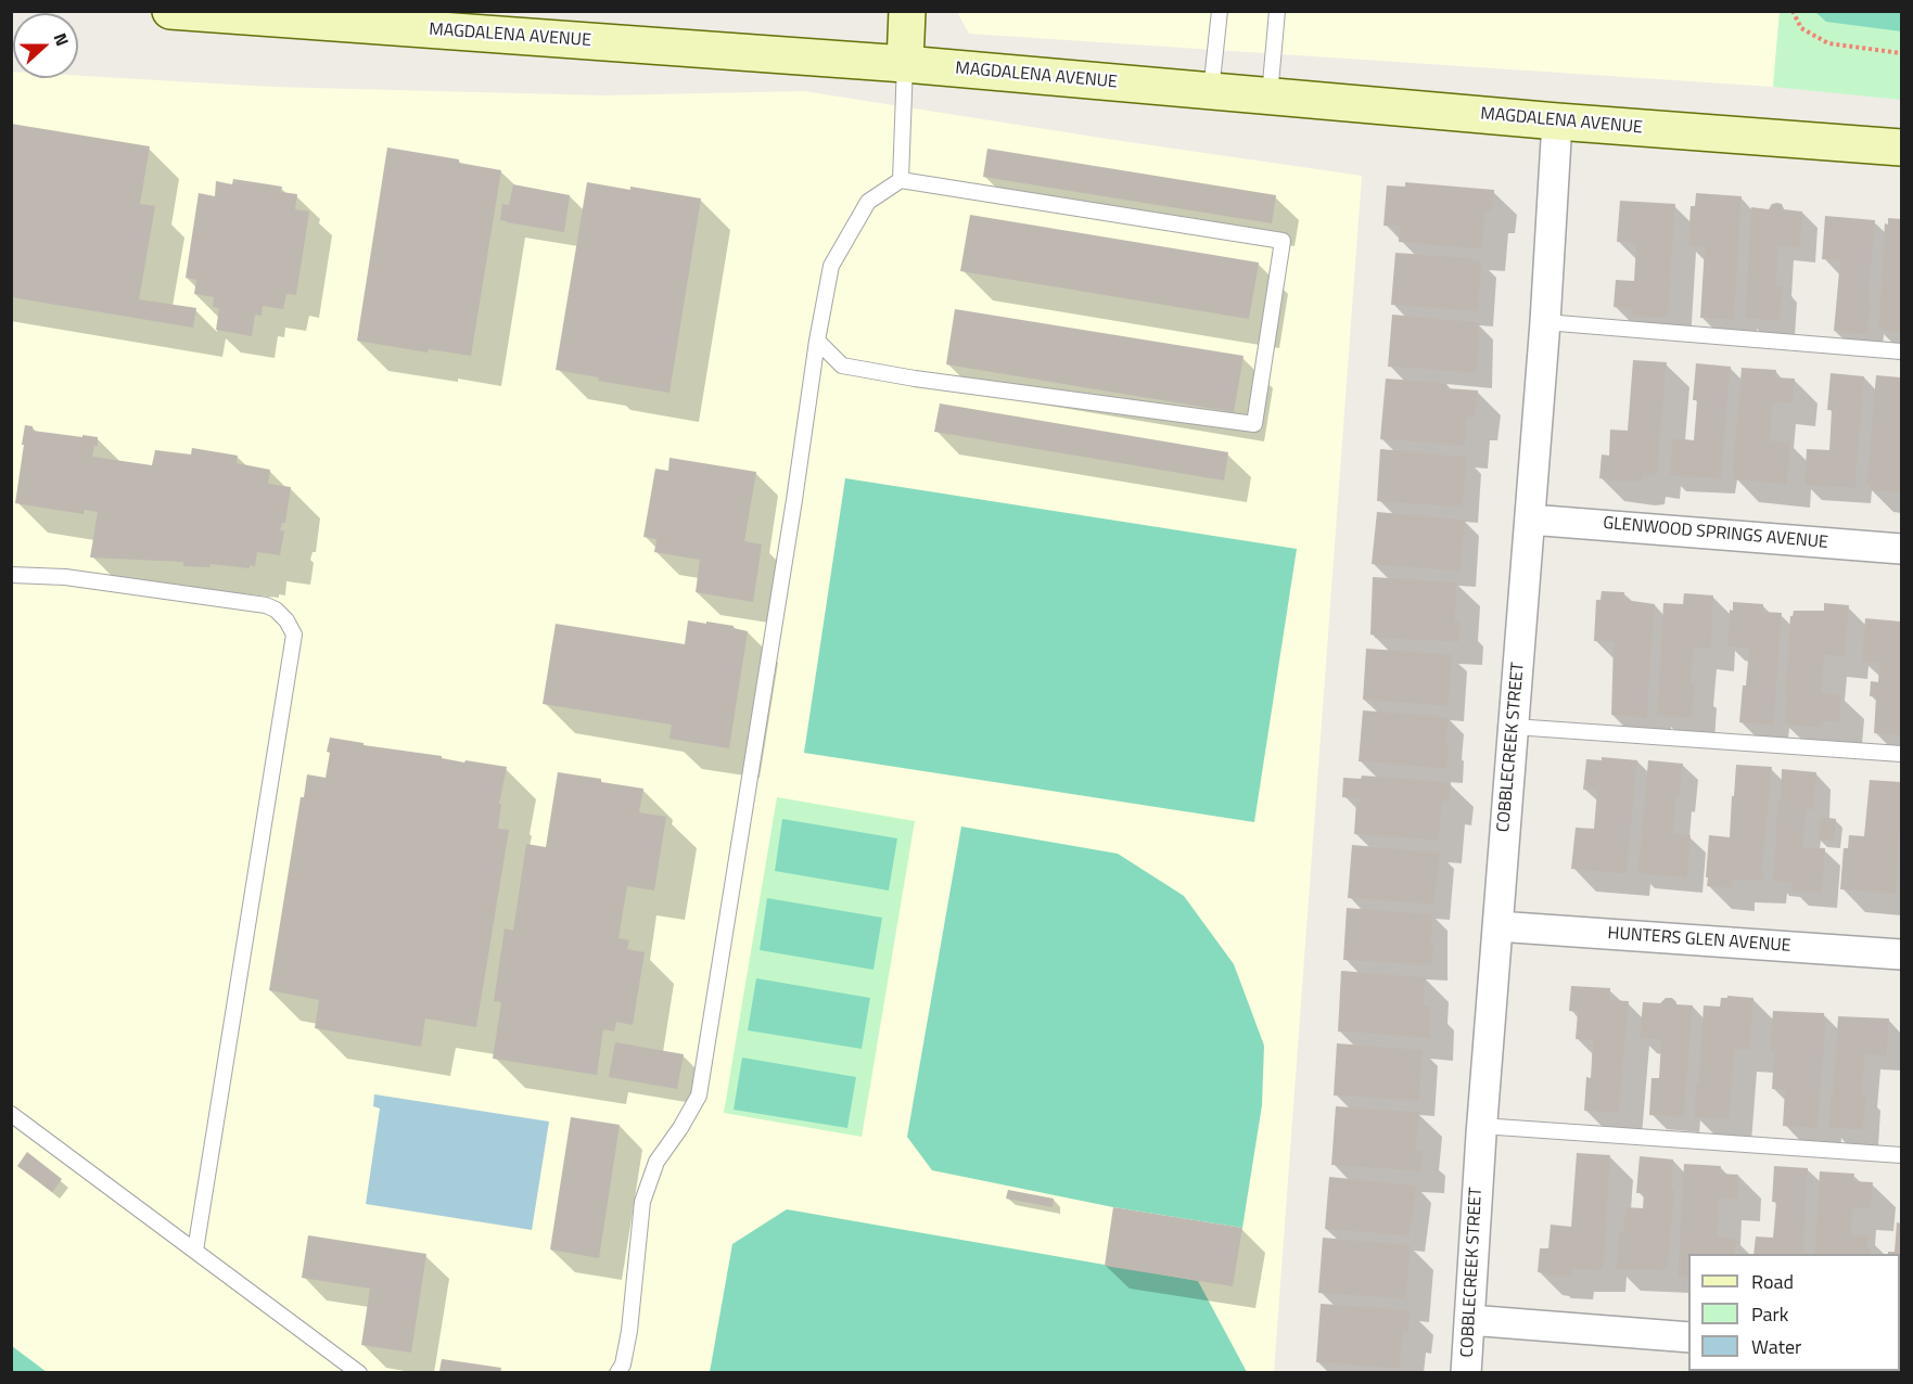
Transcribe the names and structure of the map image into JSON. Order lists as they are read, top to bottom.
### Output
{
  "streets": {
    "street": [
      "MAGDALENA AVENUE",
      "GLENWOOD SPRINGS AVENUE",
      "COBBLECREEK STREET",
      "HUNTERS GLEN AVENUE"
    ]
  },
  "crossings": [
    ["MAGDALENA AVENUE", "COBBLECREEK STREET"],
    ["GLENWOOD SPRINGS AVENUE", "COBBLECREEK STREET"],
    ["COBBLECREEK STREET", "HUNTERS GLEN AVENUE"]
  ],
  "legend": ["Road", "Park", "Water"],
  "north": "right"
}
